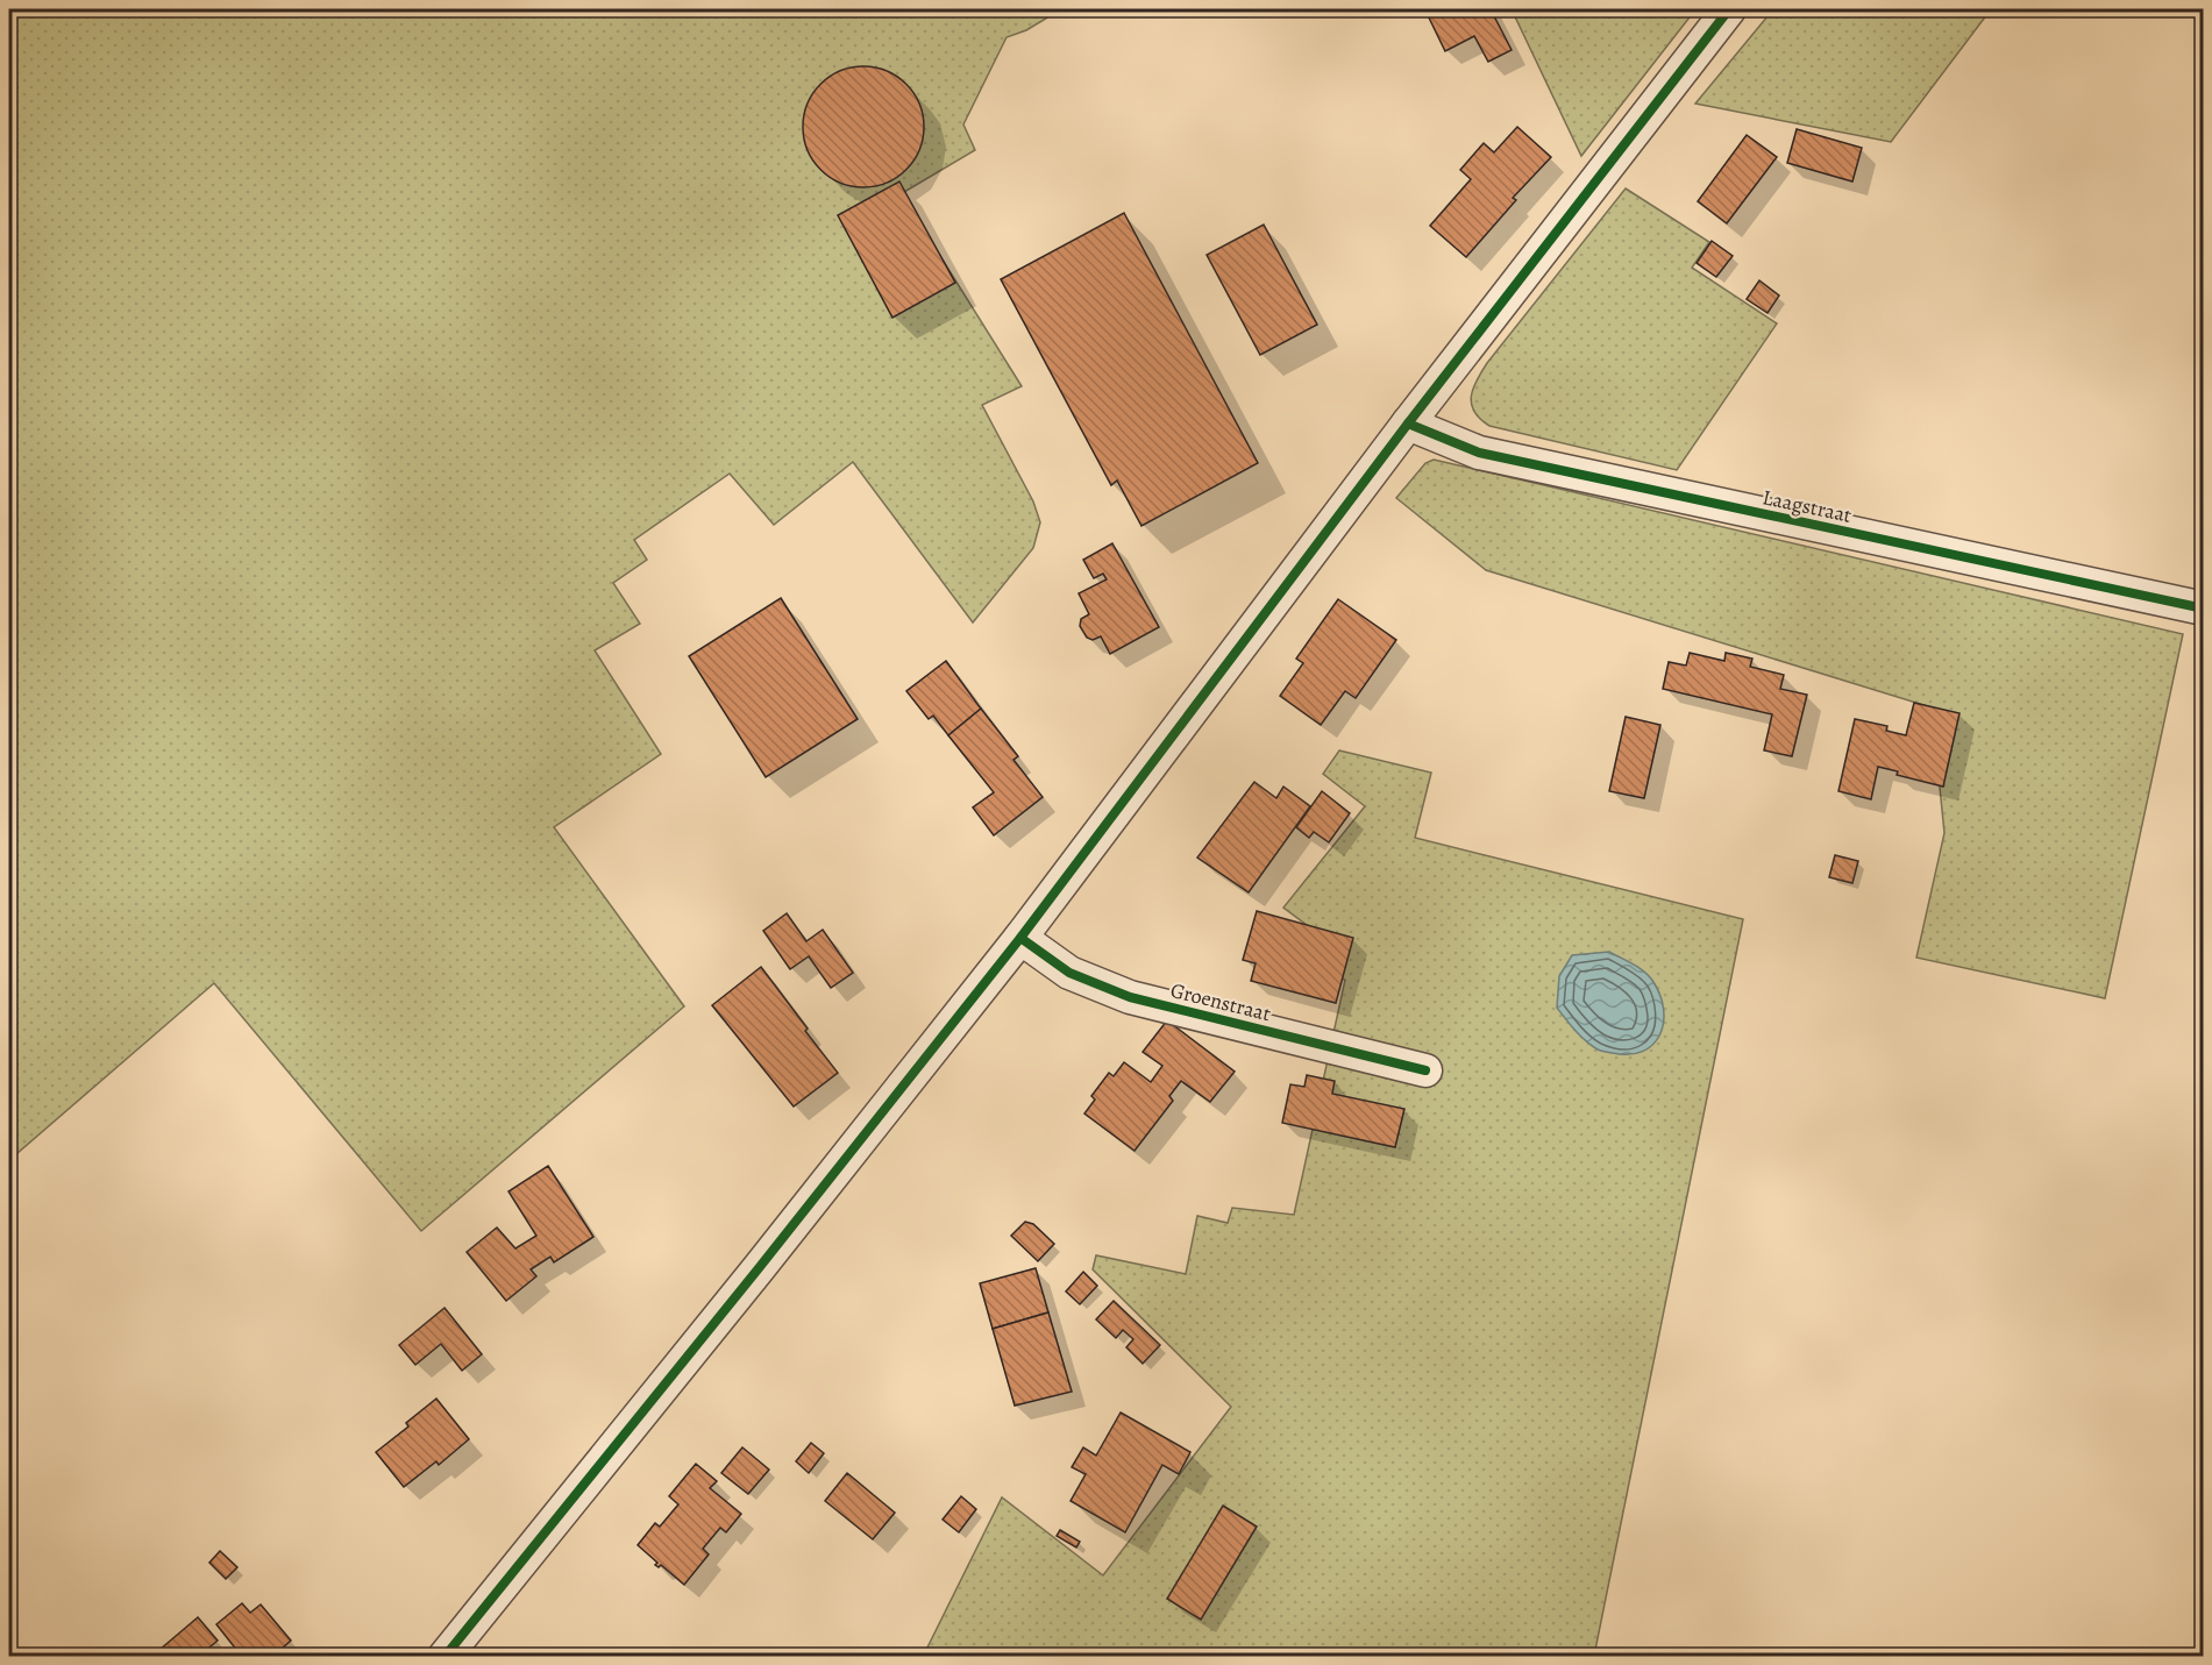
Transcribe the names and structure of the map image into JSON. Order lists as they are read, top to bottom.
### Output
{
  "streets": {
    "street": ["Laagstraat", "Groenstraat"]
  }
}
